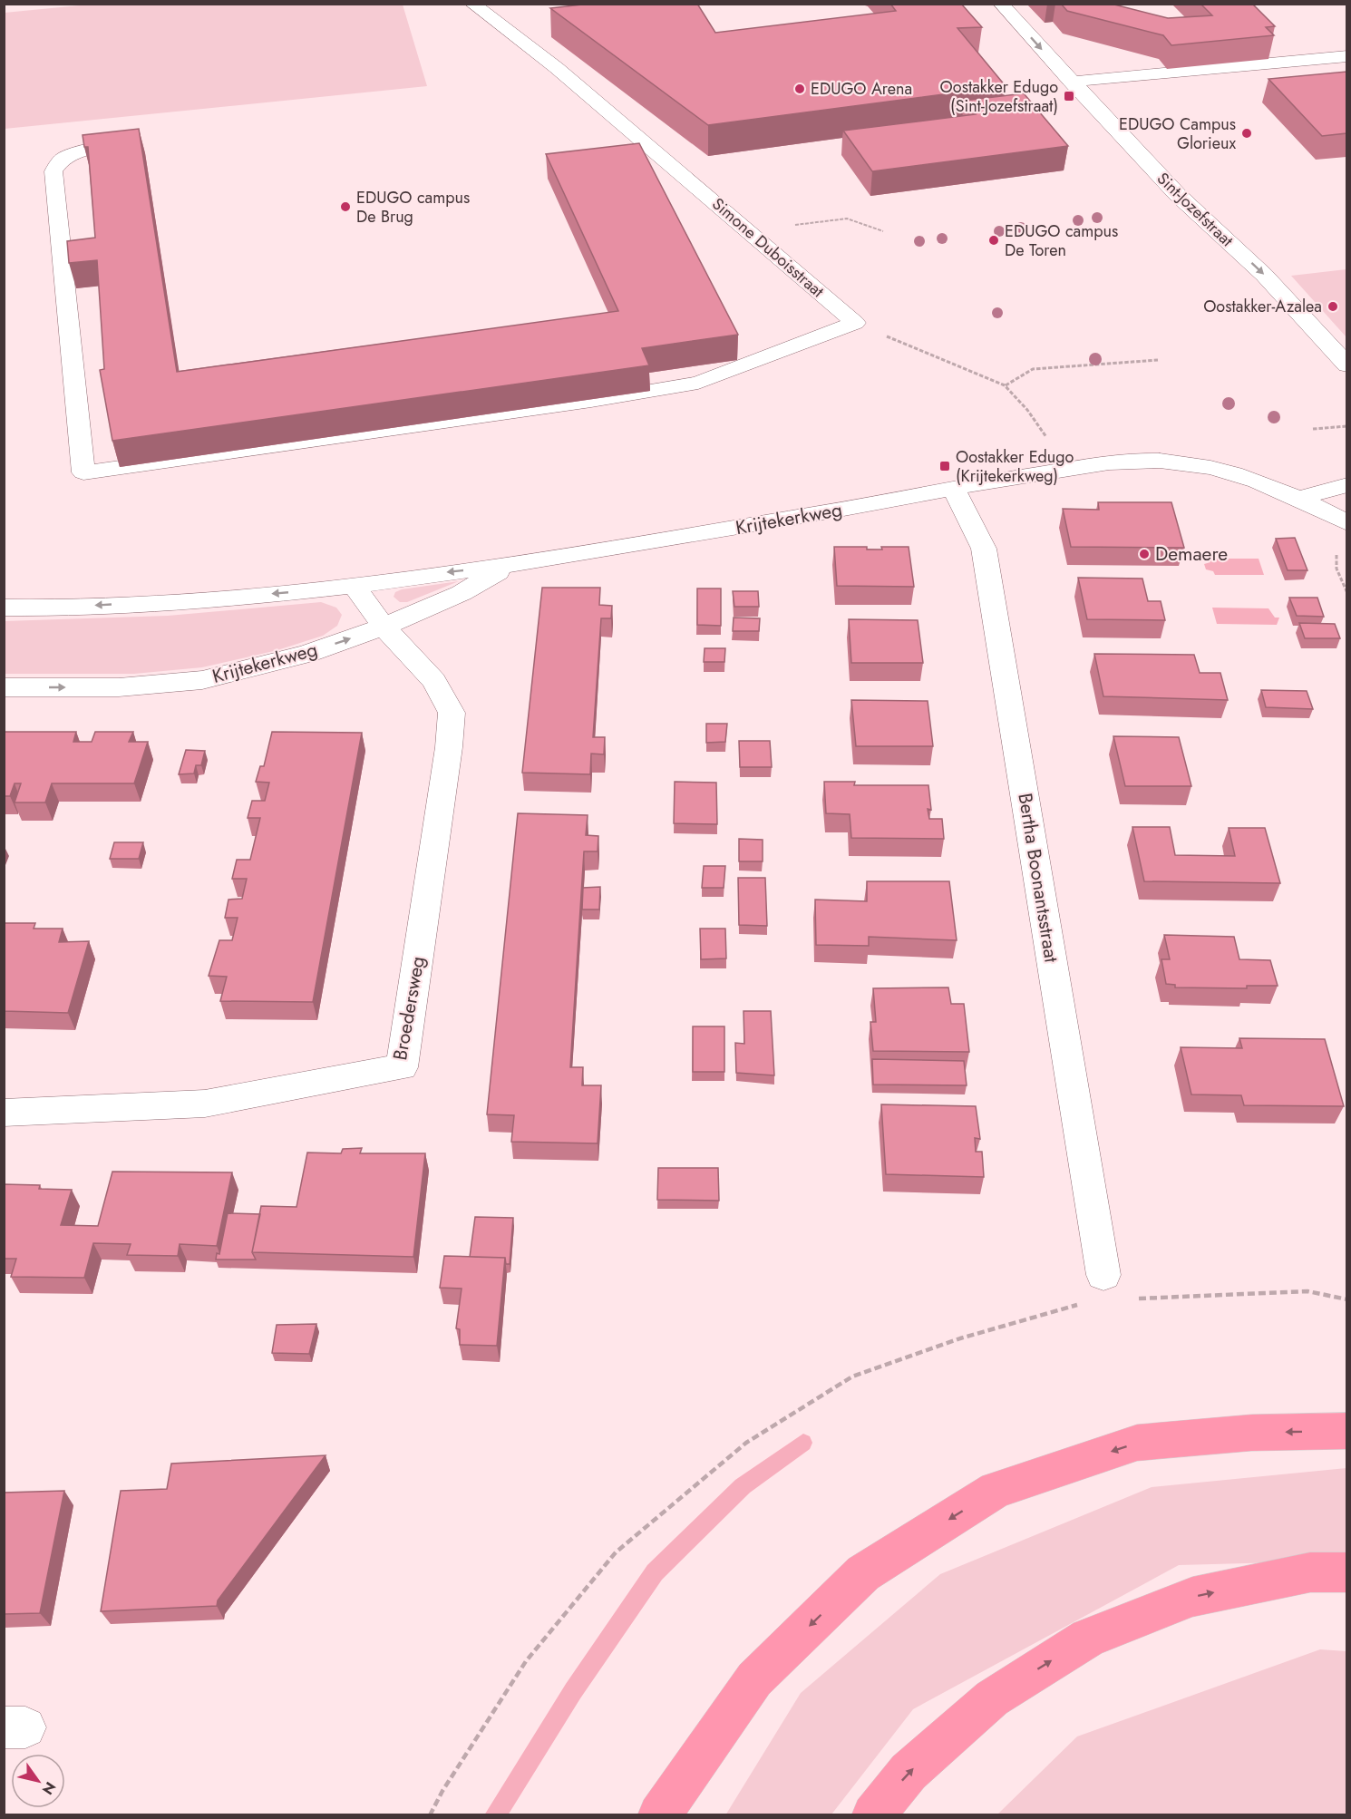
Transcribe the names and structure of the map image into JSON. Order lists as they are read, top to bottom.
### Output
{
  "streets": {
    "street": [
      "Sint-Jozefstraat",
      "Simone Duboisstraat",
      "Krijtekerkweg",
      "Bertha Boonantsstraat",
      "Broedersweg"
    ]
  },
  "crossings": [
    ["Krijtekerkweg", "Bertha Boonantsstraat"],
    ["Krijtekerkweg", "Broedersweg"]
  ],
  "one_way": ["Sint-Jozefstraat"],
  "places": {
    "other": [
      "EDUGO Arena",
      "EDUGO Campus Glorieux",
      "EDUGO campus De Brug",
      "EDUGO campus De Toren",
      "Oostakker-Azalea",
      "Demaere"
    ],
    "transit": ["Oostakker Edugo (Sint-Jozefstraat)", "Oostakker Edugo (Krijtekerkweg)"]
  },
  "north": "bottom right"
}
